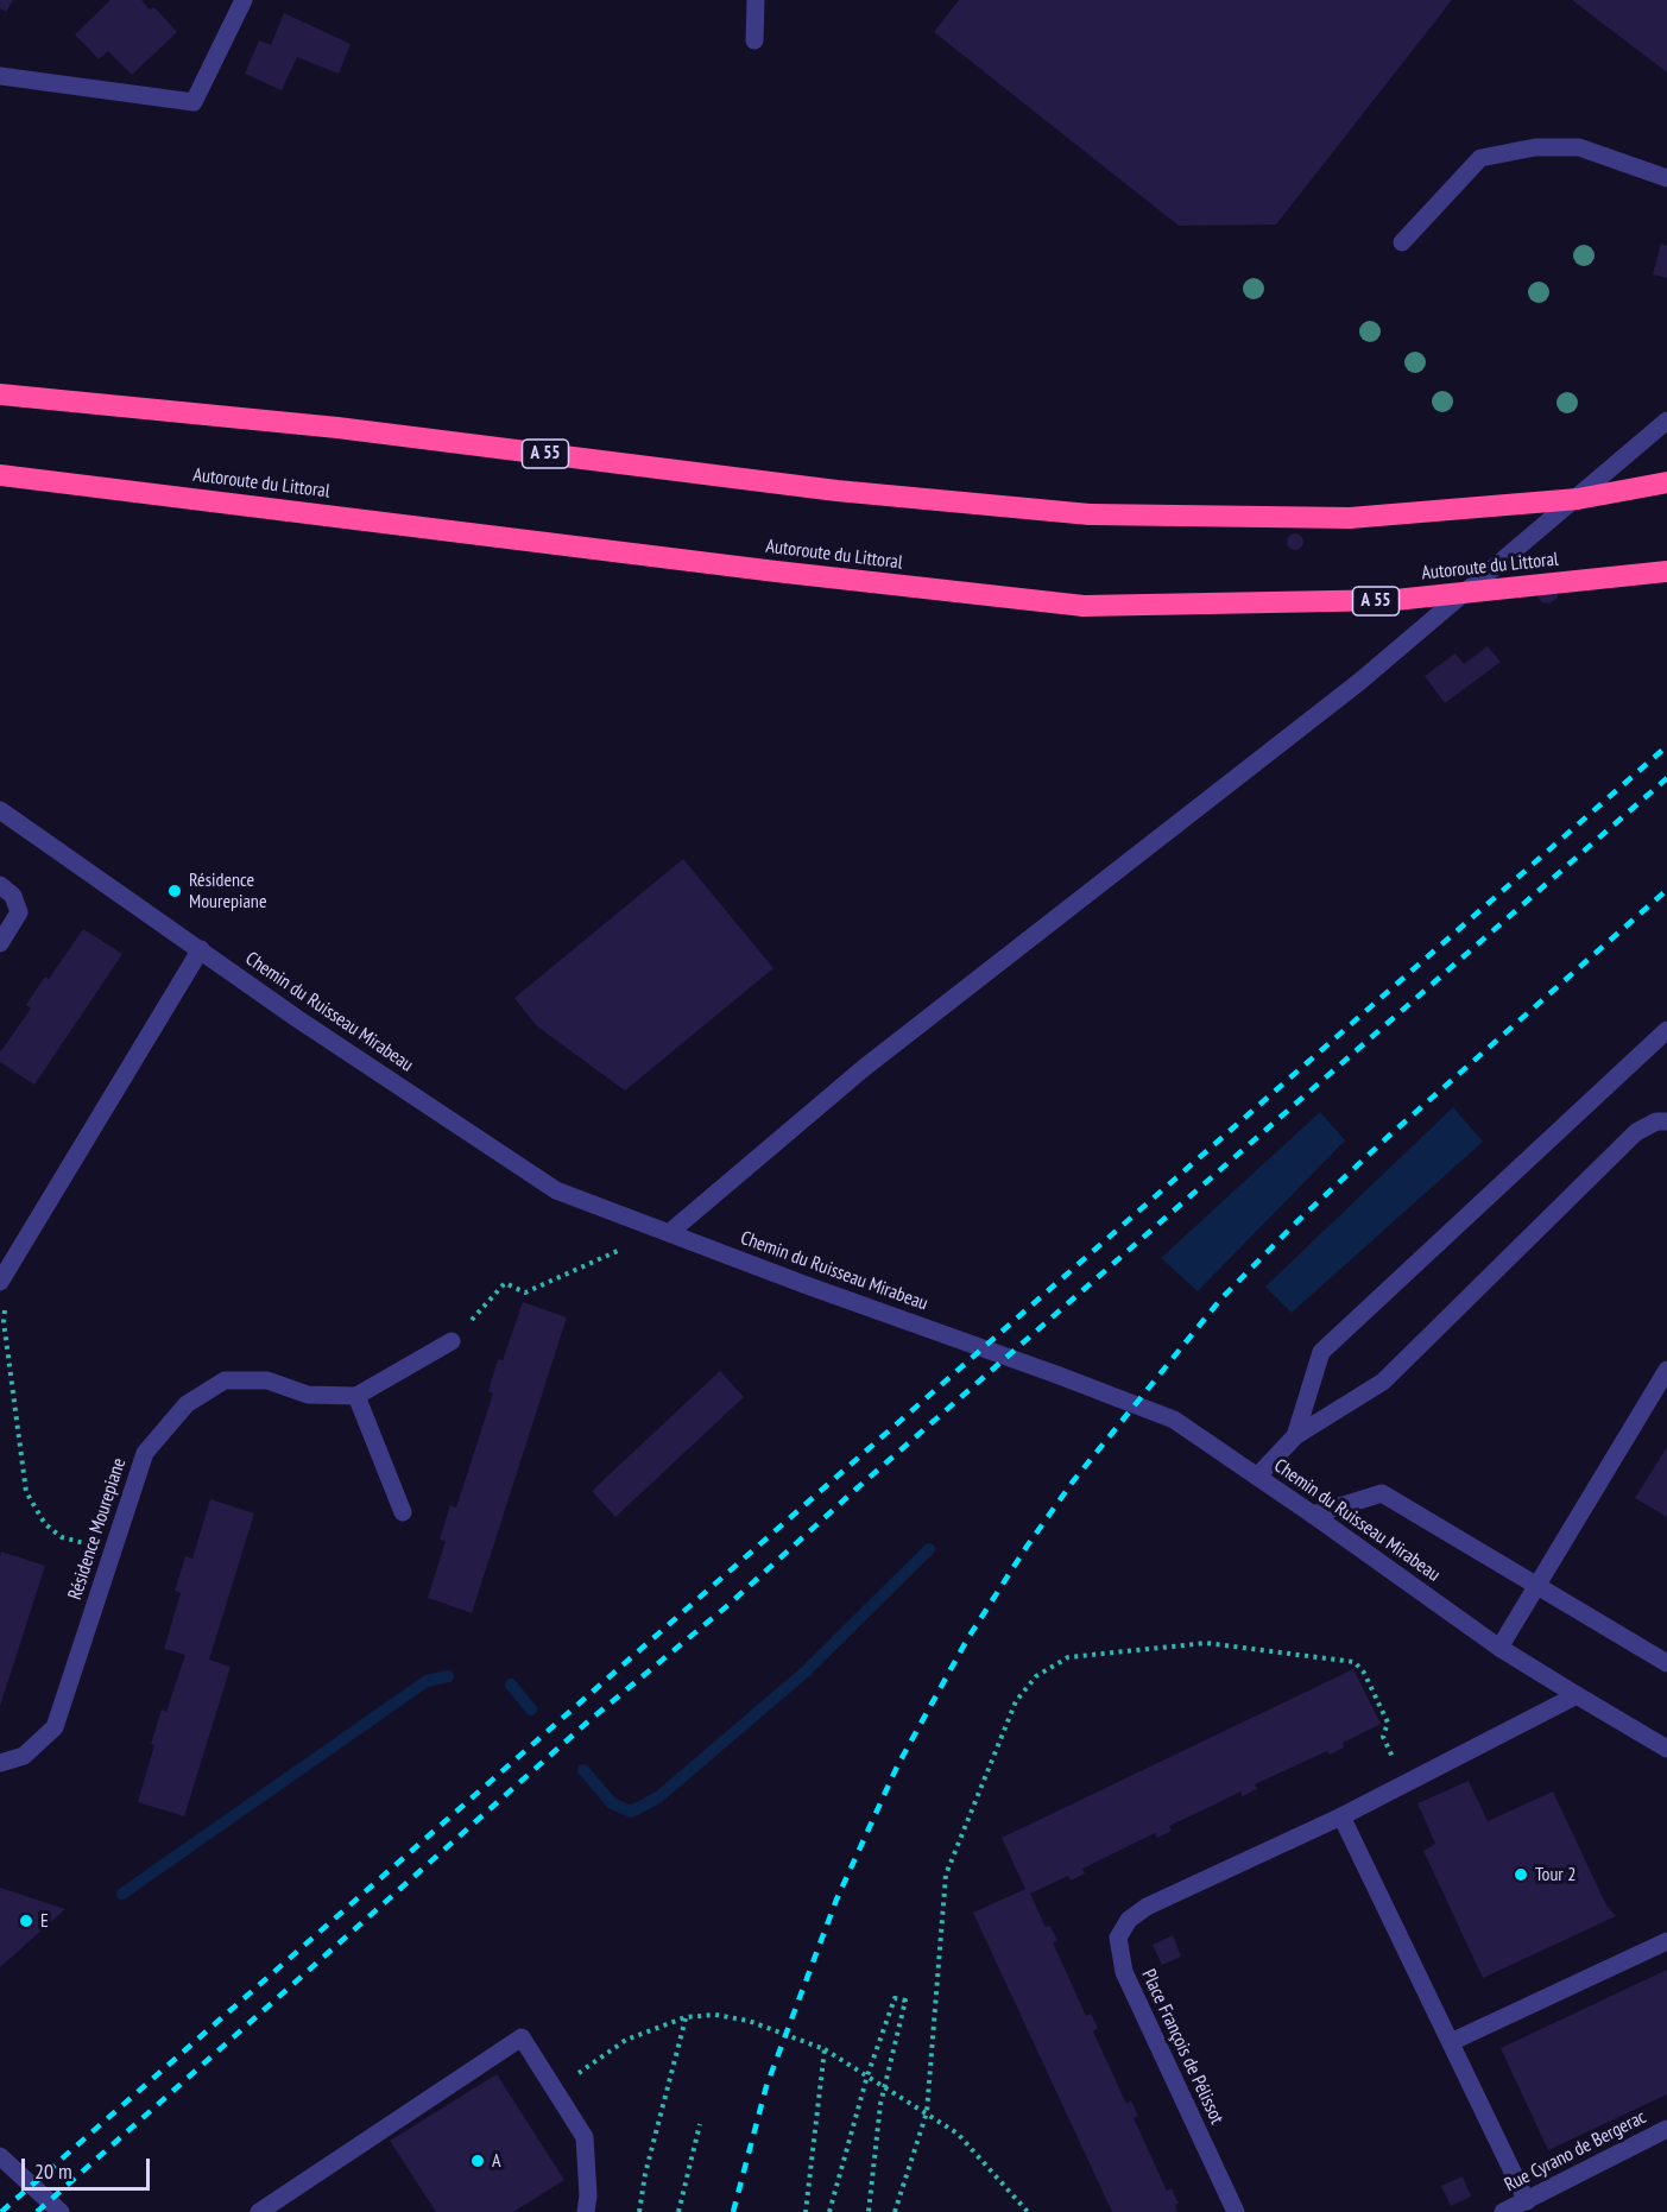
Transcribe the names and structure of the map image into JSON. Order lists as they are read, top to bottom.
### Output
{
  "streets": {
    "highway": ["A 55", "Autoroute du Littoral"],
    "street": [
      "Chemin du Ruisseau Mirabeau",
      "Résidence Mourepiane",
      "Place François de Pélissot",
      "Rue Cyrano de Bergerac"
    ]
  },
  "crossings": [
    ["Chemin du Ruisseau Mirabeau", "Place François de Pélissot"]
  ],
  "places": [
    "Résidence Mourepiane",
    "Tour 2",
    "E",
    "A"
  ],
  "scale_bar": "20 m"
}
